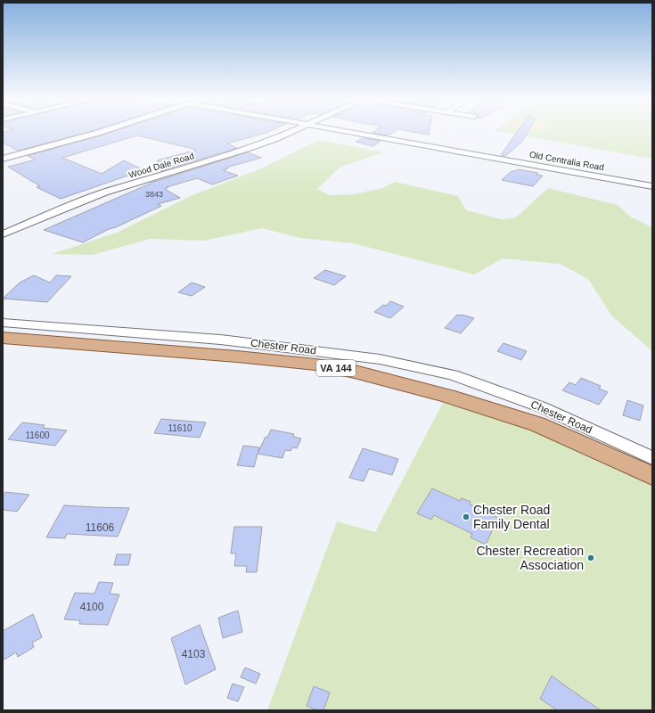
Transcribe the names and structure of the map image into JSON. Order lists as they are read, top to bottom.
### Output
{
  "streets": {
    "main road": ["Chester Road", "VA 144"],
    "street": ["Old Centralia Road", "Wood Dale Road"]
  },
  "places": ["Chester Road Family Dental", "Chester Recreation Association"],
  "house_numbers": [
    "3843",
    "11610",
    "11600",
    "11606",
    "4100",
    "4103"
  ]
}
